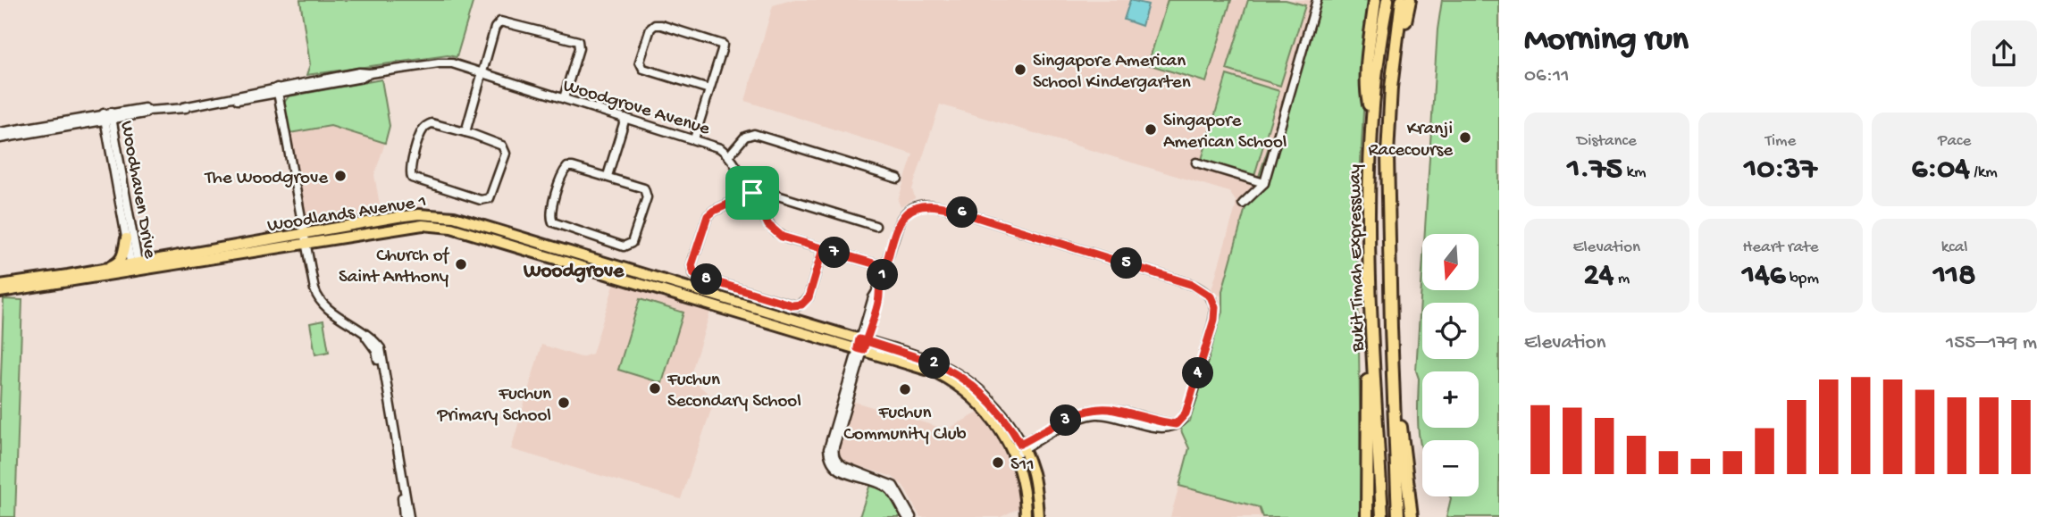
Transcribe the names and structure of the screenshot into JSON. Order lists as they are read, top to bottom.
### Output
{
  "streets": {
    "highway": ["Bukit Timah Expressway"],
    "main road": ["Woodlands Avenue 1"],
    "street": ["Woodgrove Avenue", "Woodhaven Drive"]
  },
  "crossings": [
    ["Woodgrove Avenue", "Woodhaven Drive"],
    ["Woodhaven Drive", "Woodlands Avenue 1"]
  ],
  "districts": ["Woodgrove"],
  "places": [
    "Singapore American School Kindergarten",
    "Singapore American School",
    "Kranji Racecourse",
    "The Woodgrove",
    "Church of Saint Anthony",
    "Fuchun Secondary School",
    "Fuchun Community Club",
    "Fuchun Primary School",
    "S11"
  ],
  "north": "bottom",
  "page": {
    "heading": ["Morning run", "06:11"],
    "stats": [
      ["Distance", "1.75 km"],
      ["Time", "10:37"],
      ["Pace", "6:04 /km"],
      ["Elevation", "24 m"],
      ["Heart rate", "146 bpm"],
      ["kcal", "118"]
    ],
    "pins": [
      "6",
      "7",
      "5",
      "1",
      "8",
      "2",
      "4",
      "3"
    ],
    "map_buttons": ["+", "−"],
    "chart": ["Elevation", "155–179 m"]
  }
}
